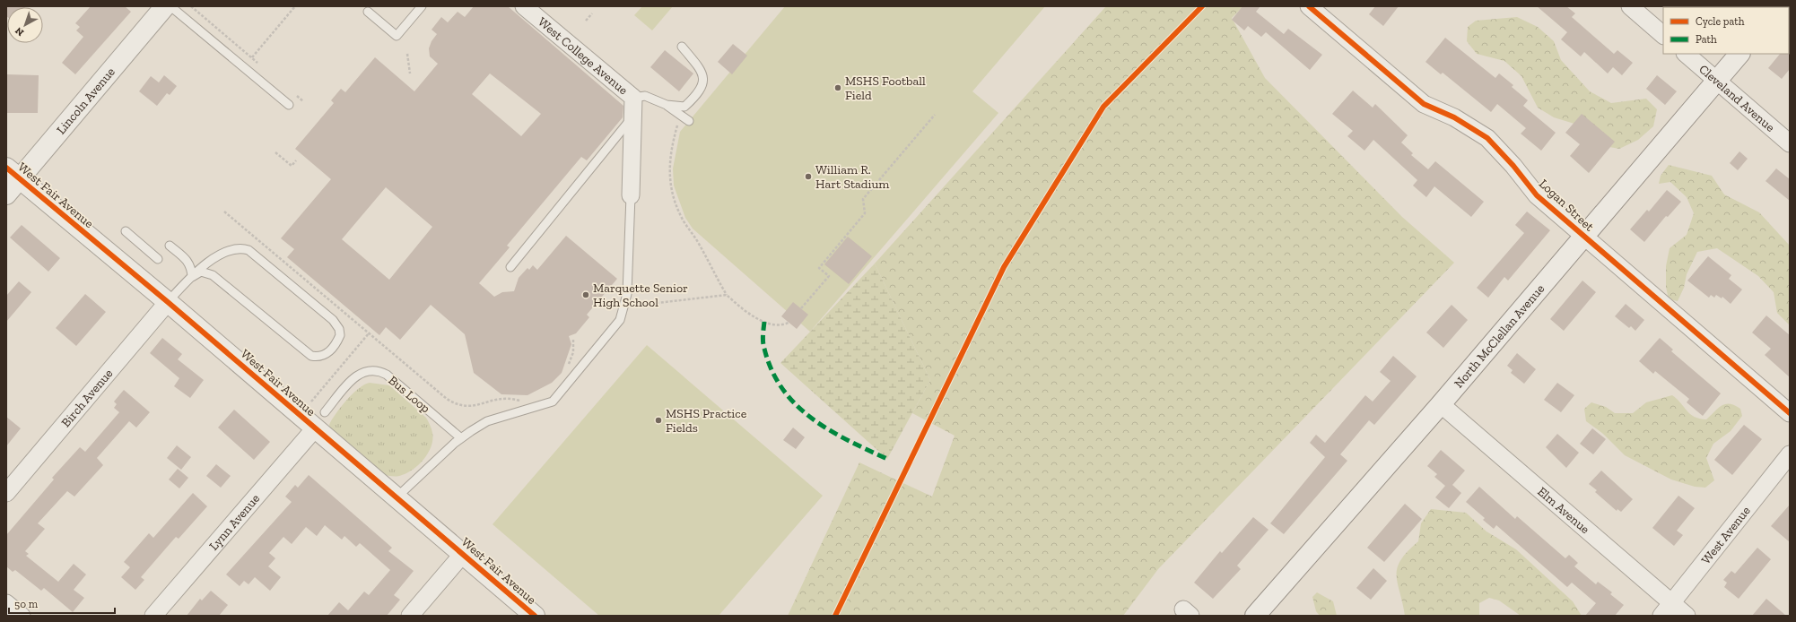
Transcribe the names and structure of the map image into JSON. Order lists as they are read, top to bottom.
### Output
{
  "streets": {
    "street": [
      "West College Avenue",
      "Cleveland Avenue",
      "Lincoln Avenue",
      "West Fair Avenue",
      "Logan Street",
      "North McClellan Avenue",
      "Birch Avenue",
      "Elm Avenue",
      "Lynn Avenue",
      "West Avenue"
    ],
    "lane": ["Bus Loop"]
  },
  "crossings": [
    ["Cleveland Avenue", "North McClellan Avenue"],
    ["Lincoln Avenue", "West Fair Avenue"],
    ["West Fair Avenue", "Bus Loop"],
    ["West Fair Avenue", "Birch Avenue"],
    ["West Fair Avenue", "Lynn Avenue"],
    ["Logan Street", "North McClellan Avenue"],
    ["North McClellan Avenue", "Elm Avenue"],
    ["Bus Loop", "Lynn Avenue"],
    ["Elm Avenue", "West Avenue"]
  ],
  "places": [
    "MSHS Football Field",
    "William R. Hart Stadium",
    "Marquette Senior High School",
    "MSHS Practice Fields"
  ],
  "legend": ["Cycle path", "Path"],
  "scale_bar": "50 m",
  "north": "bottom left"
}
